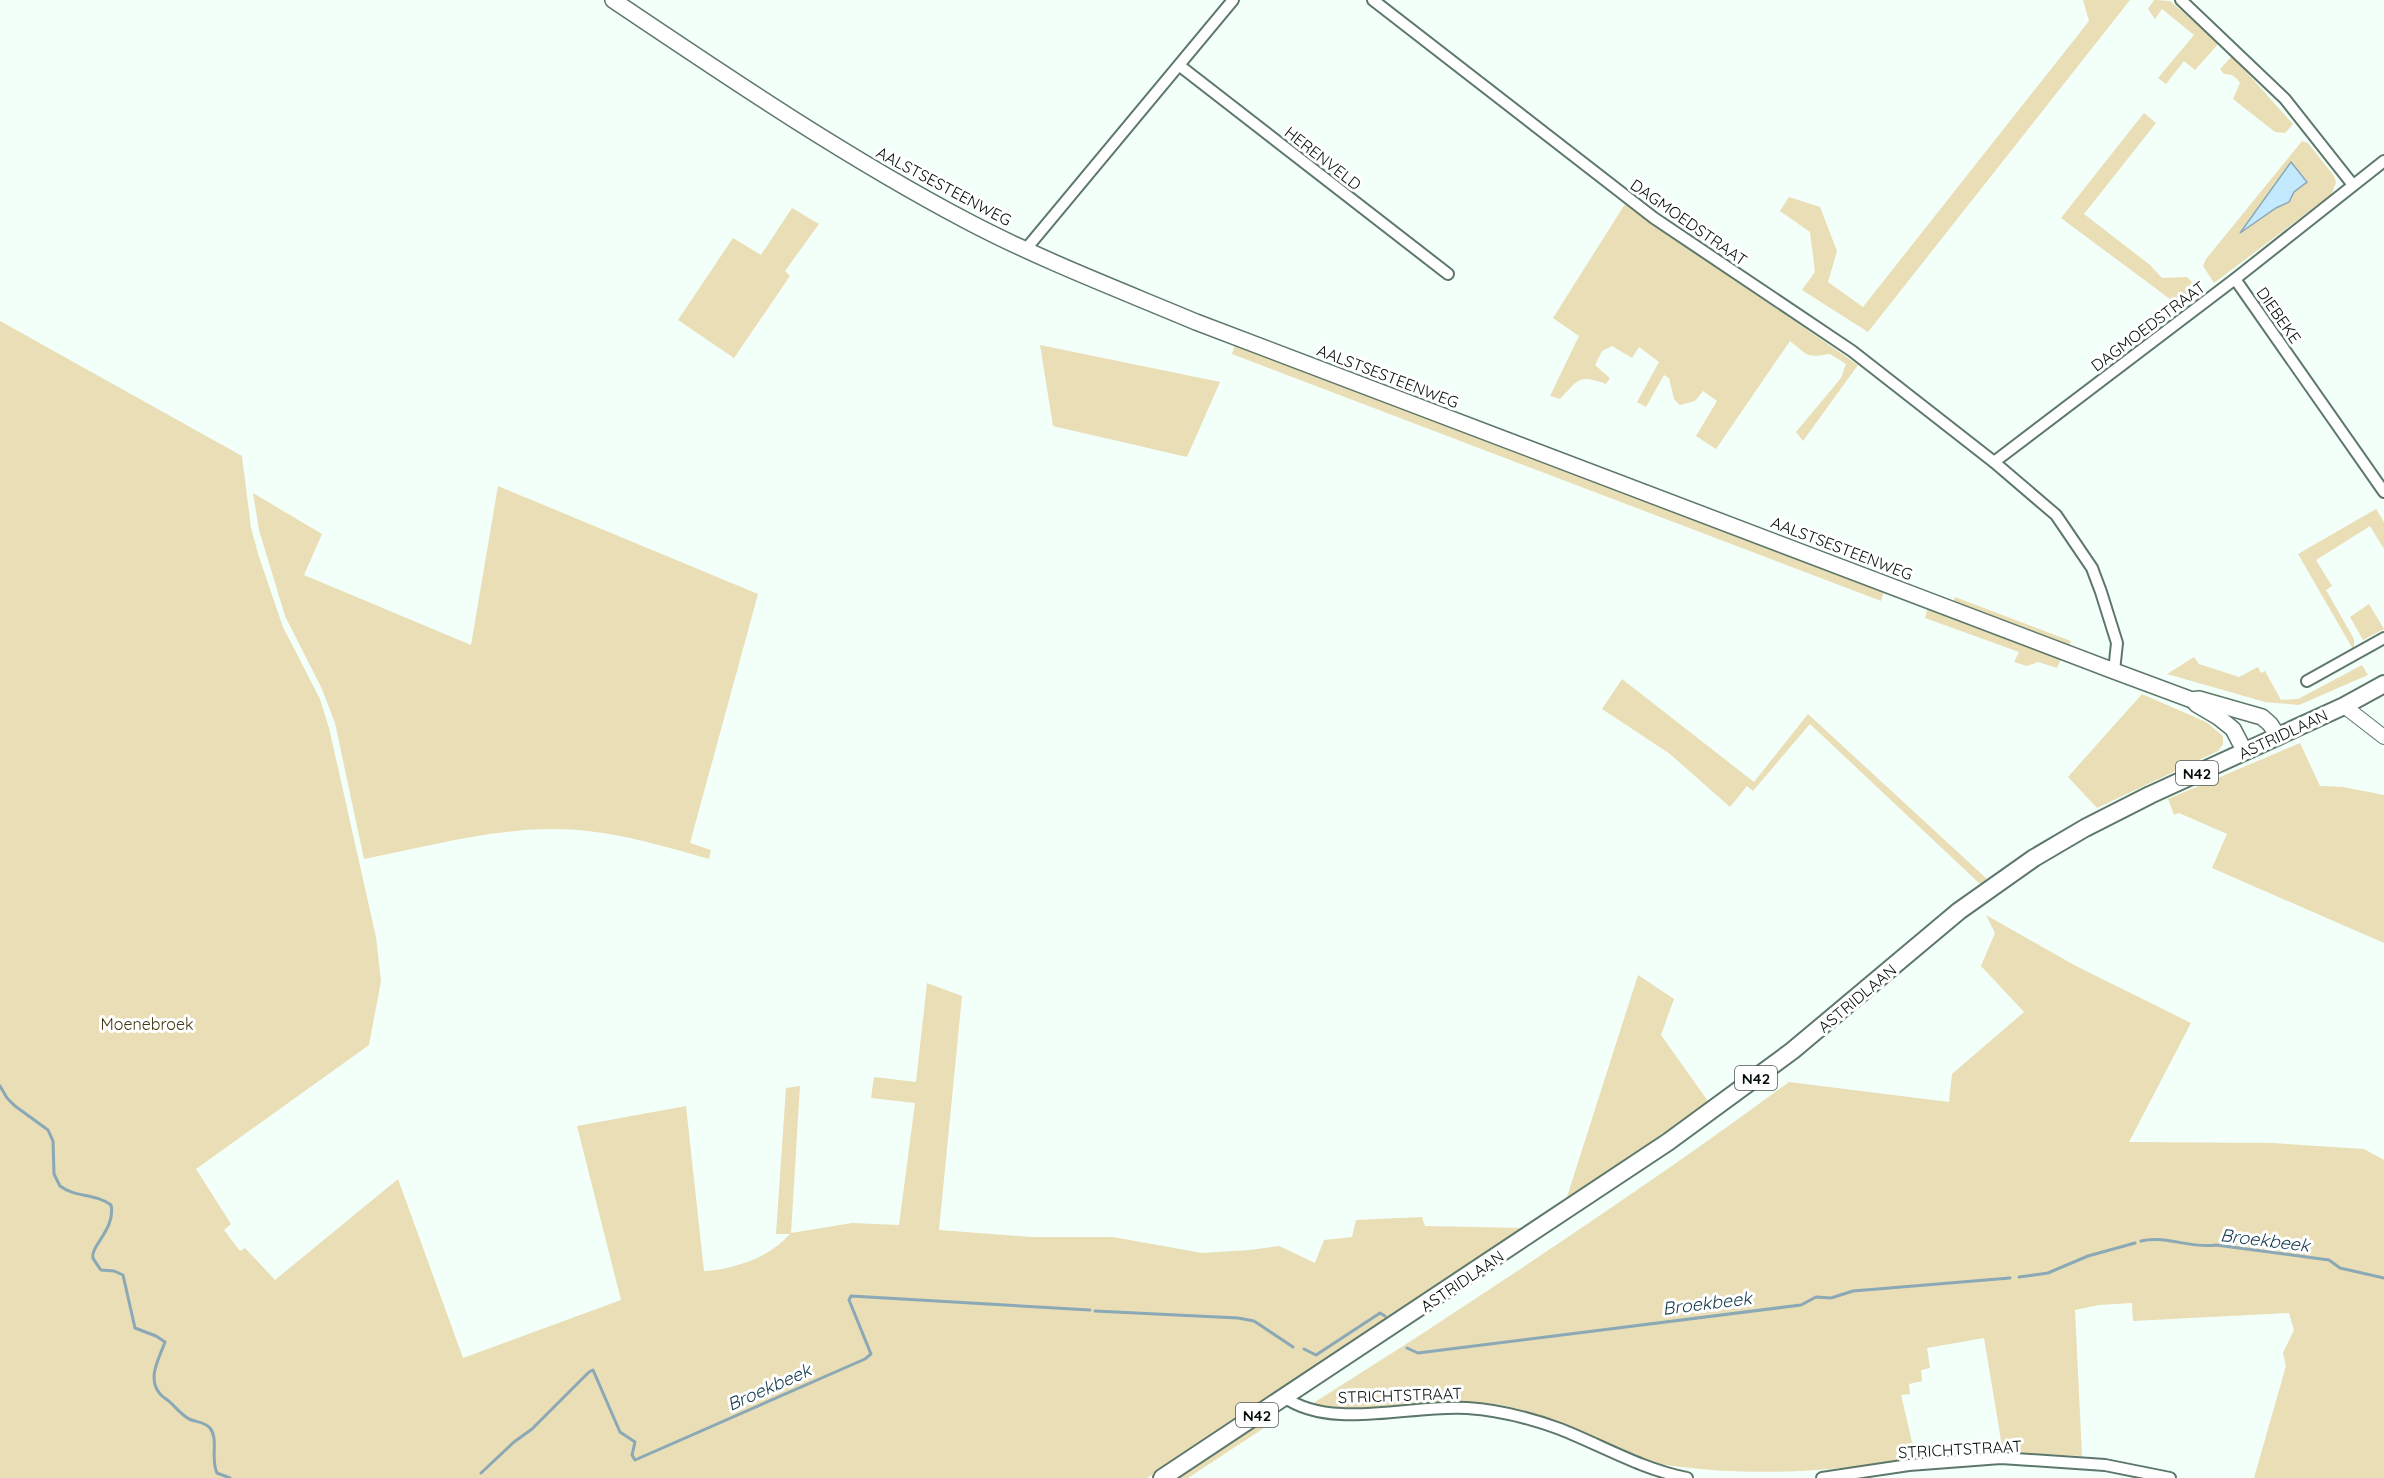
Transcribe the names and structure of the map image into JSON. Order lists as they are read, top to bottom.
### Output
{
  "streets": {
    "main road": ["AALSTSESTEENWEG", "ASTRIDLAAN", "N42"],
    "street": [
      "HERENVELD",
      "DAGMOEDSTRAAT",
      "DIEBEKE",
      "STRICHTSTRAAT"
    ]
  },
  "crossings": [
    ["AALSTSESTEENWEG", "DAGMOEDSTRAAT"],
    ["AALSTSESTEENWEG", "ASTRIDLAAN"],
    ["DAGMOEDSTRAAT", "DIEBEKE"],
    ["ASTRIDLAAN", "N42"],
    ["ASTRIDLAAN", "STRICHTSTRAAT"],
    ["N42", "STRICHTSTRAAT"]
  ],
  "water": ["Broekbeek"],
  "parks": ["Moenebroek"]
}
